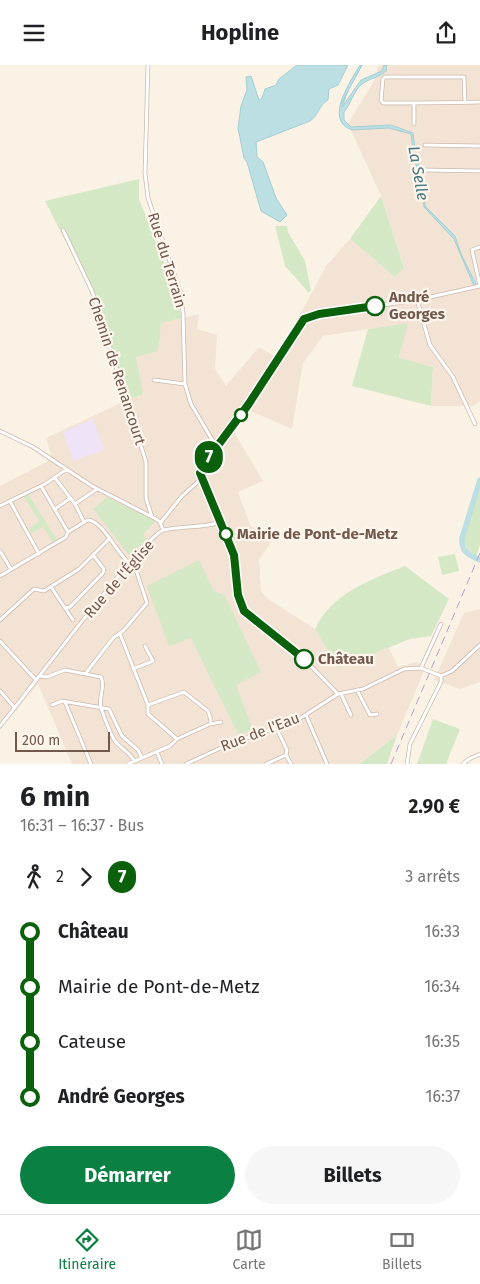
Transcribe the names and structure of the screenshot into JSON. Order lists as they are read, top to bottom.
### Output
{
  "streets": {
    "street": [
      "Rue du Terrain",
      "Chemin de Renancourt",
      "Rue de l'Église",
      "Rue de l'Eau"
    ]
  },
  "water": ["La Selle"],
  "places": ["André Georges", "Mairie de Pont-de-Metz", "Château"],
  "lines": ["bus line 7"],
  "scale_bar": "200 m",
  "page": {
    "header": "Hopline",
    "on_map": "7",
    "scale": "200 m",
    "heading": ["6 min", "16:31 – 16:37 · Bus", "2.90 €"],
    "legs": ["2", "7", "3 arrêts"],
    "list": [
      {
        "name": "Château",
        "value": "16:33"
      },
      {
        "name": "Mairie de Pont-de-Metz",
        "value": "16:34"
      },
      {
        "name": "Cateuse",
        "value": "16:35"
      },
      {
        "name": "André Georges",
        "value": "16:37"
      }
    ],
    "buttons": ["Démarrer", "Billets"],
    "tabs": ["Itinéraire", "Carte", "Billets"]
  }
}
